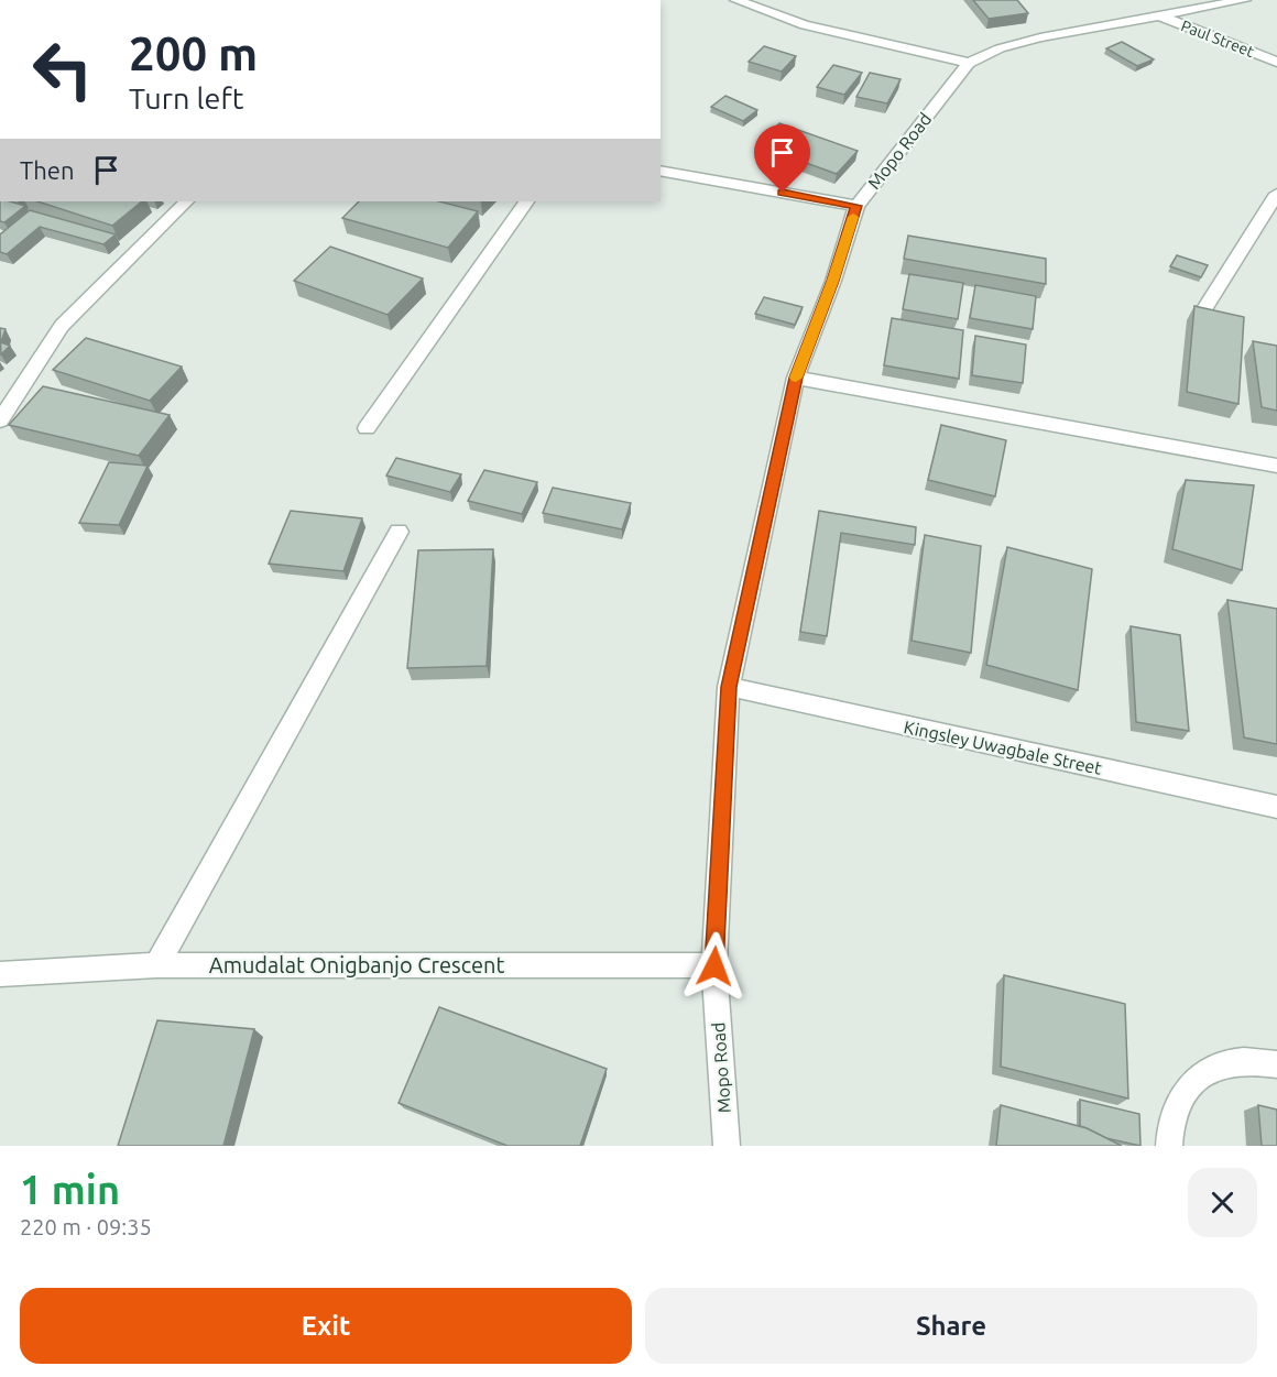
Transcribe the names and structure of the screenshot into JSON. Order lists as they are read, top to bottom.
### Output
{
  "streets": {
    "street": [
      "Paul Street",
      "Mopo Road",
      "Kingsley Uwagbale Street",
      "Amudalat Onigbanjo Crescent"
    ]
  },
  "crossings": [
    ["Paul Street", "Mopo Road"],
    ["Mopo Road", "Kingsley Uwagbale Street"],
    ["Mopo Road", "Amudalat Onigbanjo Crescent"]
  ],
  "page": {
    "turn": ["200 m", "Turn left"],
    "then": "Then",
    "heading": ["1 min", "220 m · 09:35"],
    "buttons": ["Exit", "Share"]
  }
}
